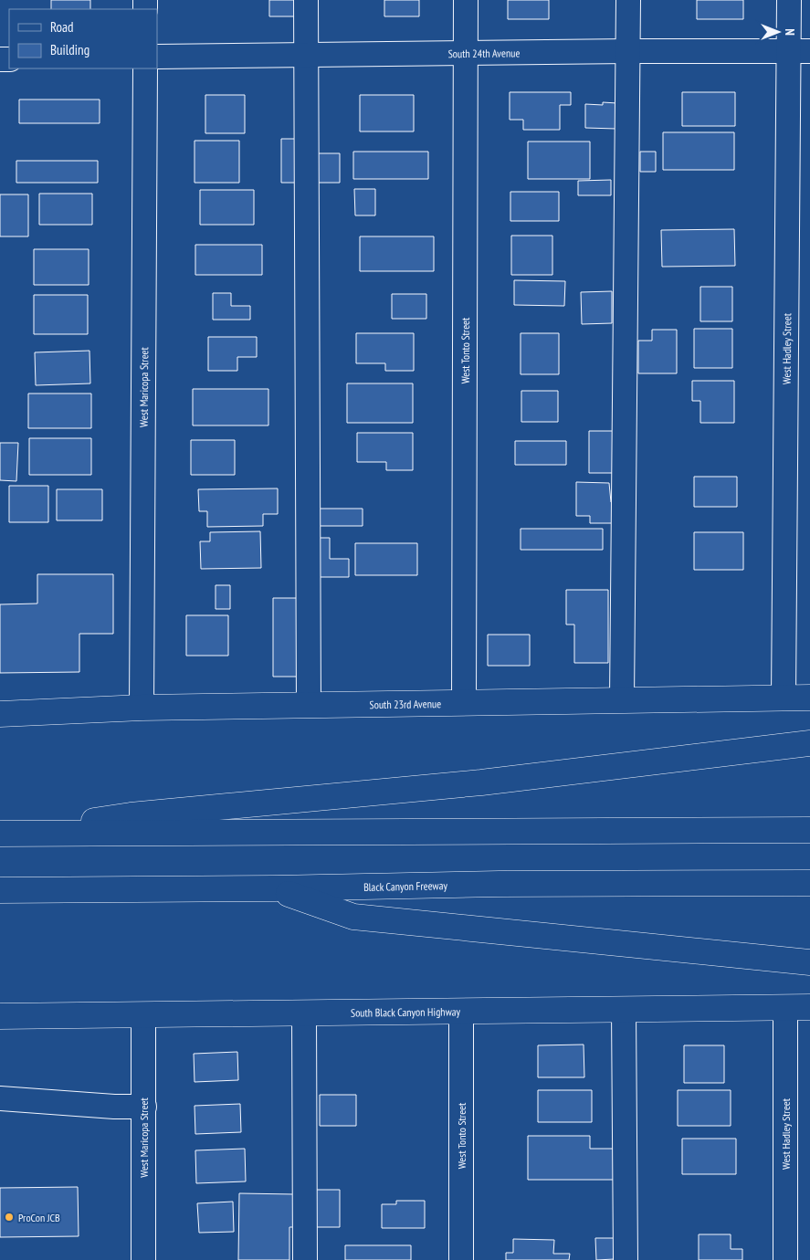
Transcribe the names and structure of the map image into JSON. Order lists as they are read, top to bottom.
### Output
{
  "streets": {
    "main road": ["South 23rd Avenue", "Black Canyon Freeway", "South Black Canyon Highway"],
    "street": [
      "South 24th Avenue",
      "West Hadley Street",
      "West Tonto Street",
      "West Maricopa Street"
    ]
  },
  "crossings": [
    ["South 24th Avenue", "West Hadley Street"],
    ["South 24th Avenue", "West Tonto Street"],
    ["West Hadley Street", "South 23rd Avenue"],
    ["West Hadley Street", "South Black Canyon Highway"],
    ["West Tonto Street", "South 23rd Avenue"],
    ["West Tonto Street", "South Black Canyon Highway"],
    ["West Maricopa Street", "South 23rd Avenue"],
    ["West Maricopa Street", "South Black Canyon Highway"]
  ],
  "places": ["ProCon JCB"],
  "legend": ["Road", "Building"],
  "north": "right"
}
